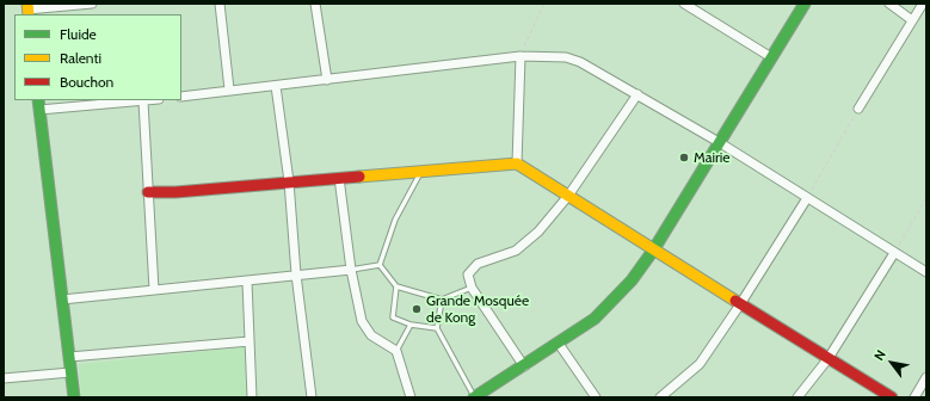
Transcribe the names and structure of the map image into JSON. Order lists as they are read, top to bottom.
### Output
{
  "places": ["Mairie", "Grande Mosquée de Kong"],
  "legend": ["Fluide", "Ralenti", "Bouchon"],
  "north": "top left"
}
